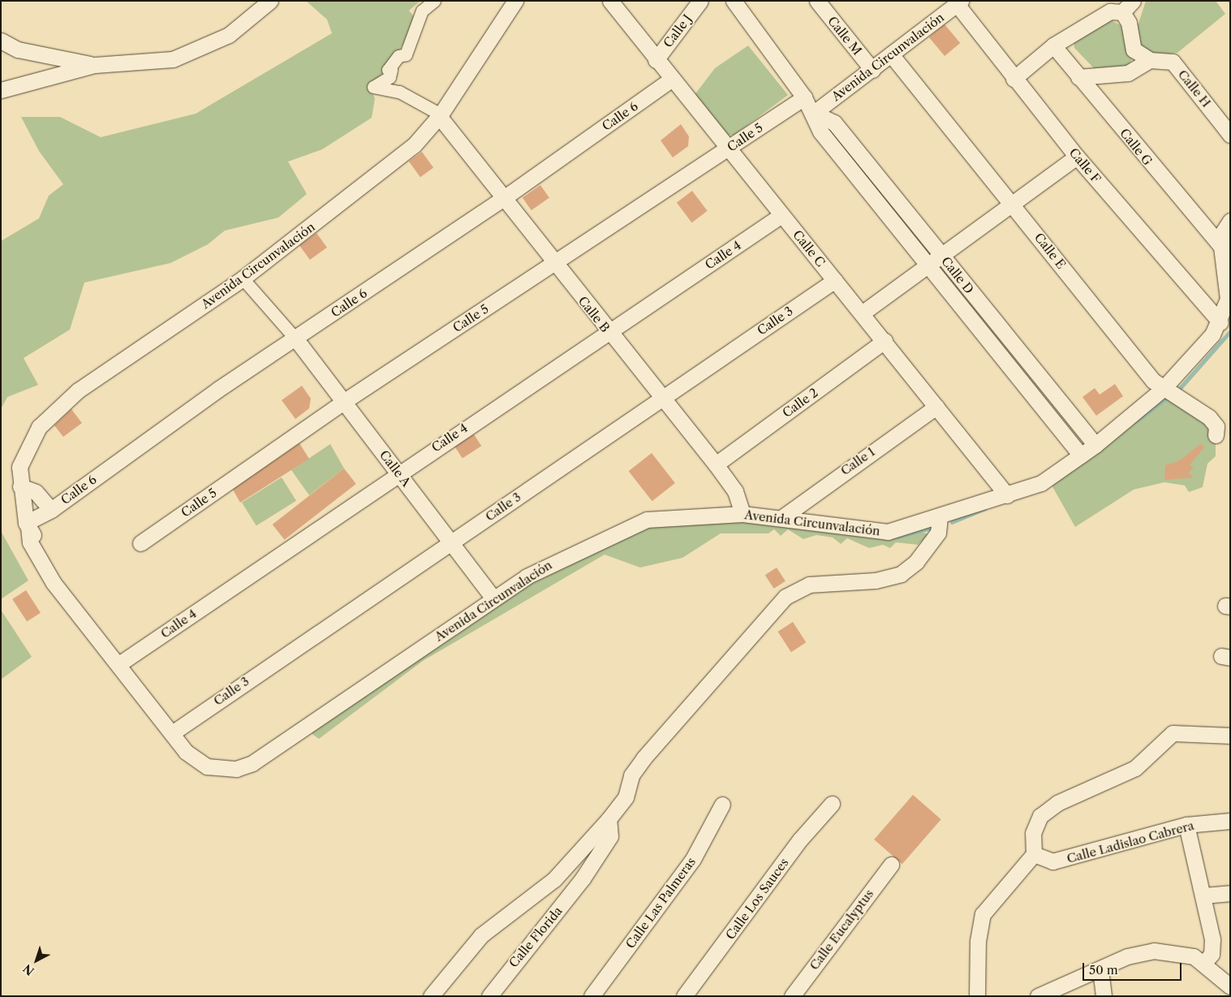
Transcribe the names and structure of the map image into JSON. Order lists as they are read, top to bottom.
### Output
{
  "streets": {
    "street": [
      "Calle J",
      "Calle M",
      "Avenida Circunvalación",
      "Calle H",
      "Calle 6",
      "Calle 5",
      "Calle G",
      "Calle F",
      "Calle C",
      "Calle E",
      "Calle 4",
      "Calle D",
      "Calle B",
      "Calle 3",
      "Calle 2",
      "Calle 1",
      "Calle A",
      "Calle Ladislao Cabrera",
      "Calle Los Sauces",
      "Calle Las Palmeras",
      "Calle Eucalyptus",
      "Calle Florida"
    ]
  },
  "crossings": [
    ["Calle J", "Calle C"],
    ["Calle M", "Avenida Circunvalación"],
    ["Avenida Circunvalación", "Calle 6"],
    ["Avenida Circunvalación", "Calle F"],
    ["Avenida Circunvalación", "Calle C"],
    ["Avenida Circunvalación", "Calle E"],
    ["Avenida Circunvalación", "Calle 4"],
    ["Avenida Circunvalación", "Calle D"],
    ["Avenida Circunvalación", "Calle B"],
    ["Avenida Circunvalación", "Calle 3"],
    ["Avenida Circunvalación", "Calle 1"],
    ["Avenida Circunvalación", "Calle A"],
    ["Calle 6", "Calle C"],
    ["Calle 6", "Calle B"],
    ["Calle 6", "Calle A"],
    ["Calle 5", "Calle C"],
    ["Calle 5", "Calle D"],
    ["Calle 5", "Calle B"],
    ["Calle 5", "Calle A"],
    ["Calle C", "Calle 4"],
    ["Calle C", "Calle 3"],
    ["Calle C", "Calle 2"],
    ["Calle C", "Calle 1"],
    ["Calle 4", "Calle B"],
    ["Calle 4", "Calle A"],
    ["Calle B", "Calle 3"],
    ["Calle B", "Calle 2"],
    ["Calle 3", "Calle A"]
  ],
  "scale_bar": "50 m",
  "north": "bottom left"
}
